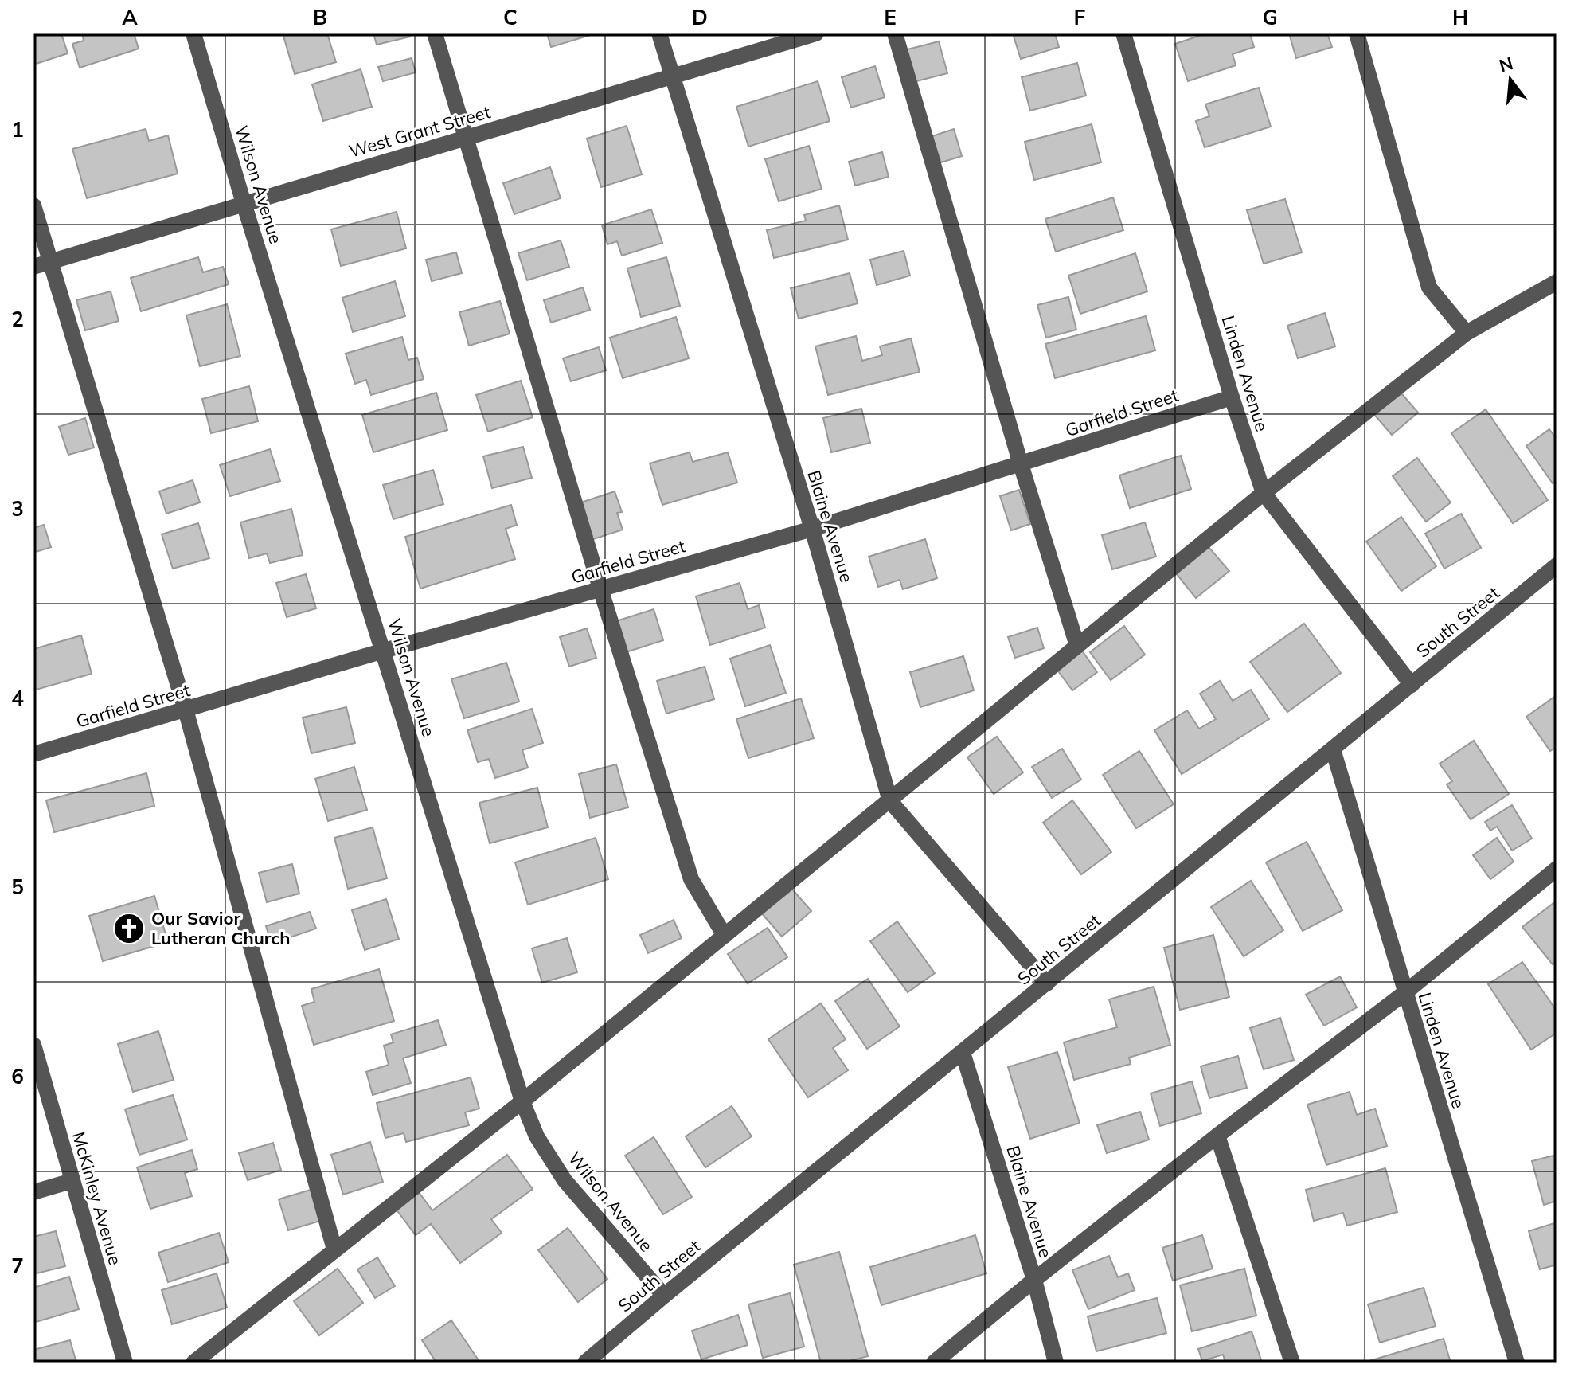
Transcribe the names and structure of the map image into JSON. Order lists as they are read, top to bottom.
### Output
{
  "streets": {
    "street": [
      "West Grant Street",
      "Wilson Avenue",
      "Linden Avenue",
      "Garfield Street",
      "Blaine Avenue",
      "South Street",
      "McKinley Avenue"
    ]
  },
  "crossings": [
    ["West Grant Street", "Wilson Avenue"],
    ["West Grant Street", "Blaine Avenue"],
    ["Wilson Avenue", "Garfield Street"],
    ["Wilson Avenue", "South Street"],
    ["Linden Avenue", "Garfield Street"],
    ["Linden Avenue", "South Street"],
    ["Garfield Street", "Blaine Avenue"],
    ["Blaine Avenue", "South Street"]
  ],
  "places": {
    "church": ["Our Savior Lutheran Church"]
  },
  "north": "top",
  "grid": {
    "columns": [
      "A",
      "B",
      "C",
      "D",
      "E",
      "F",
      "G",
      "H"
    ],
    "rows": [
      "1",
      "2",
      "3",
      "4",
      "5",
      "6",
      "7"
    ]
  }
}
